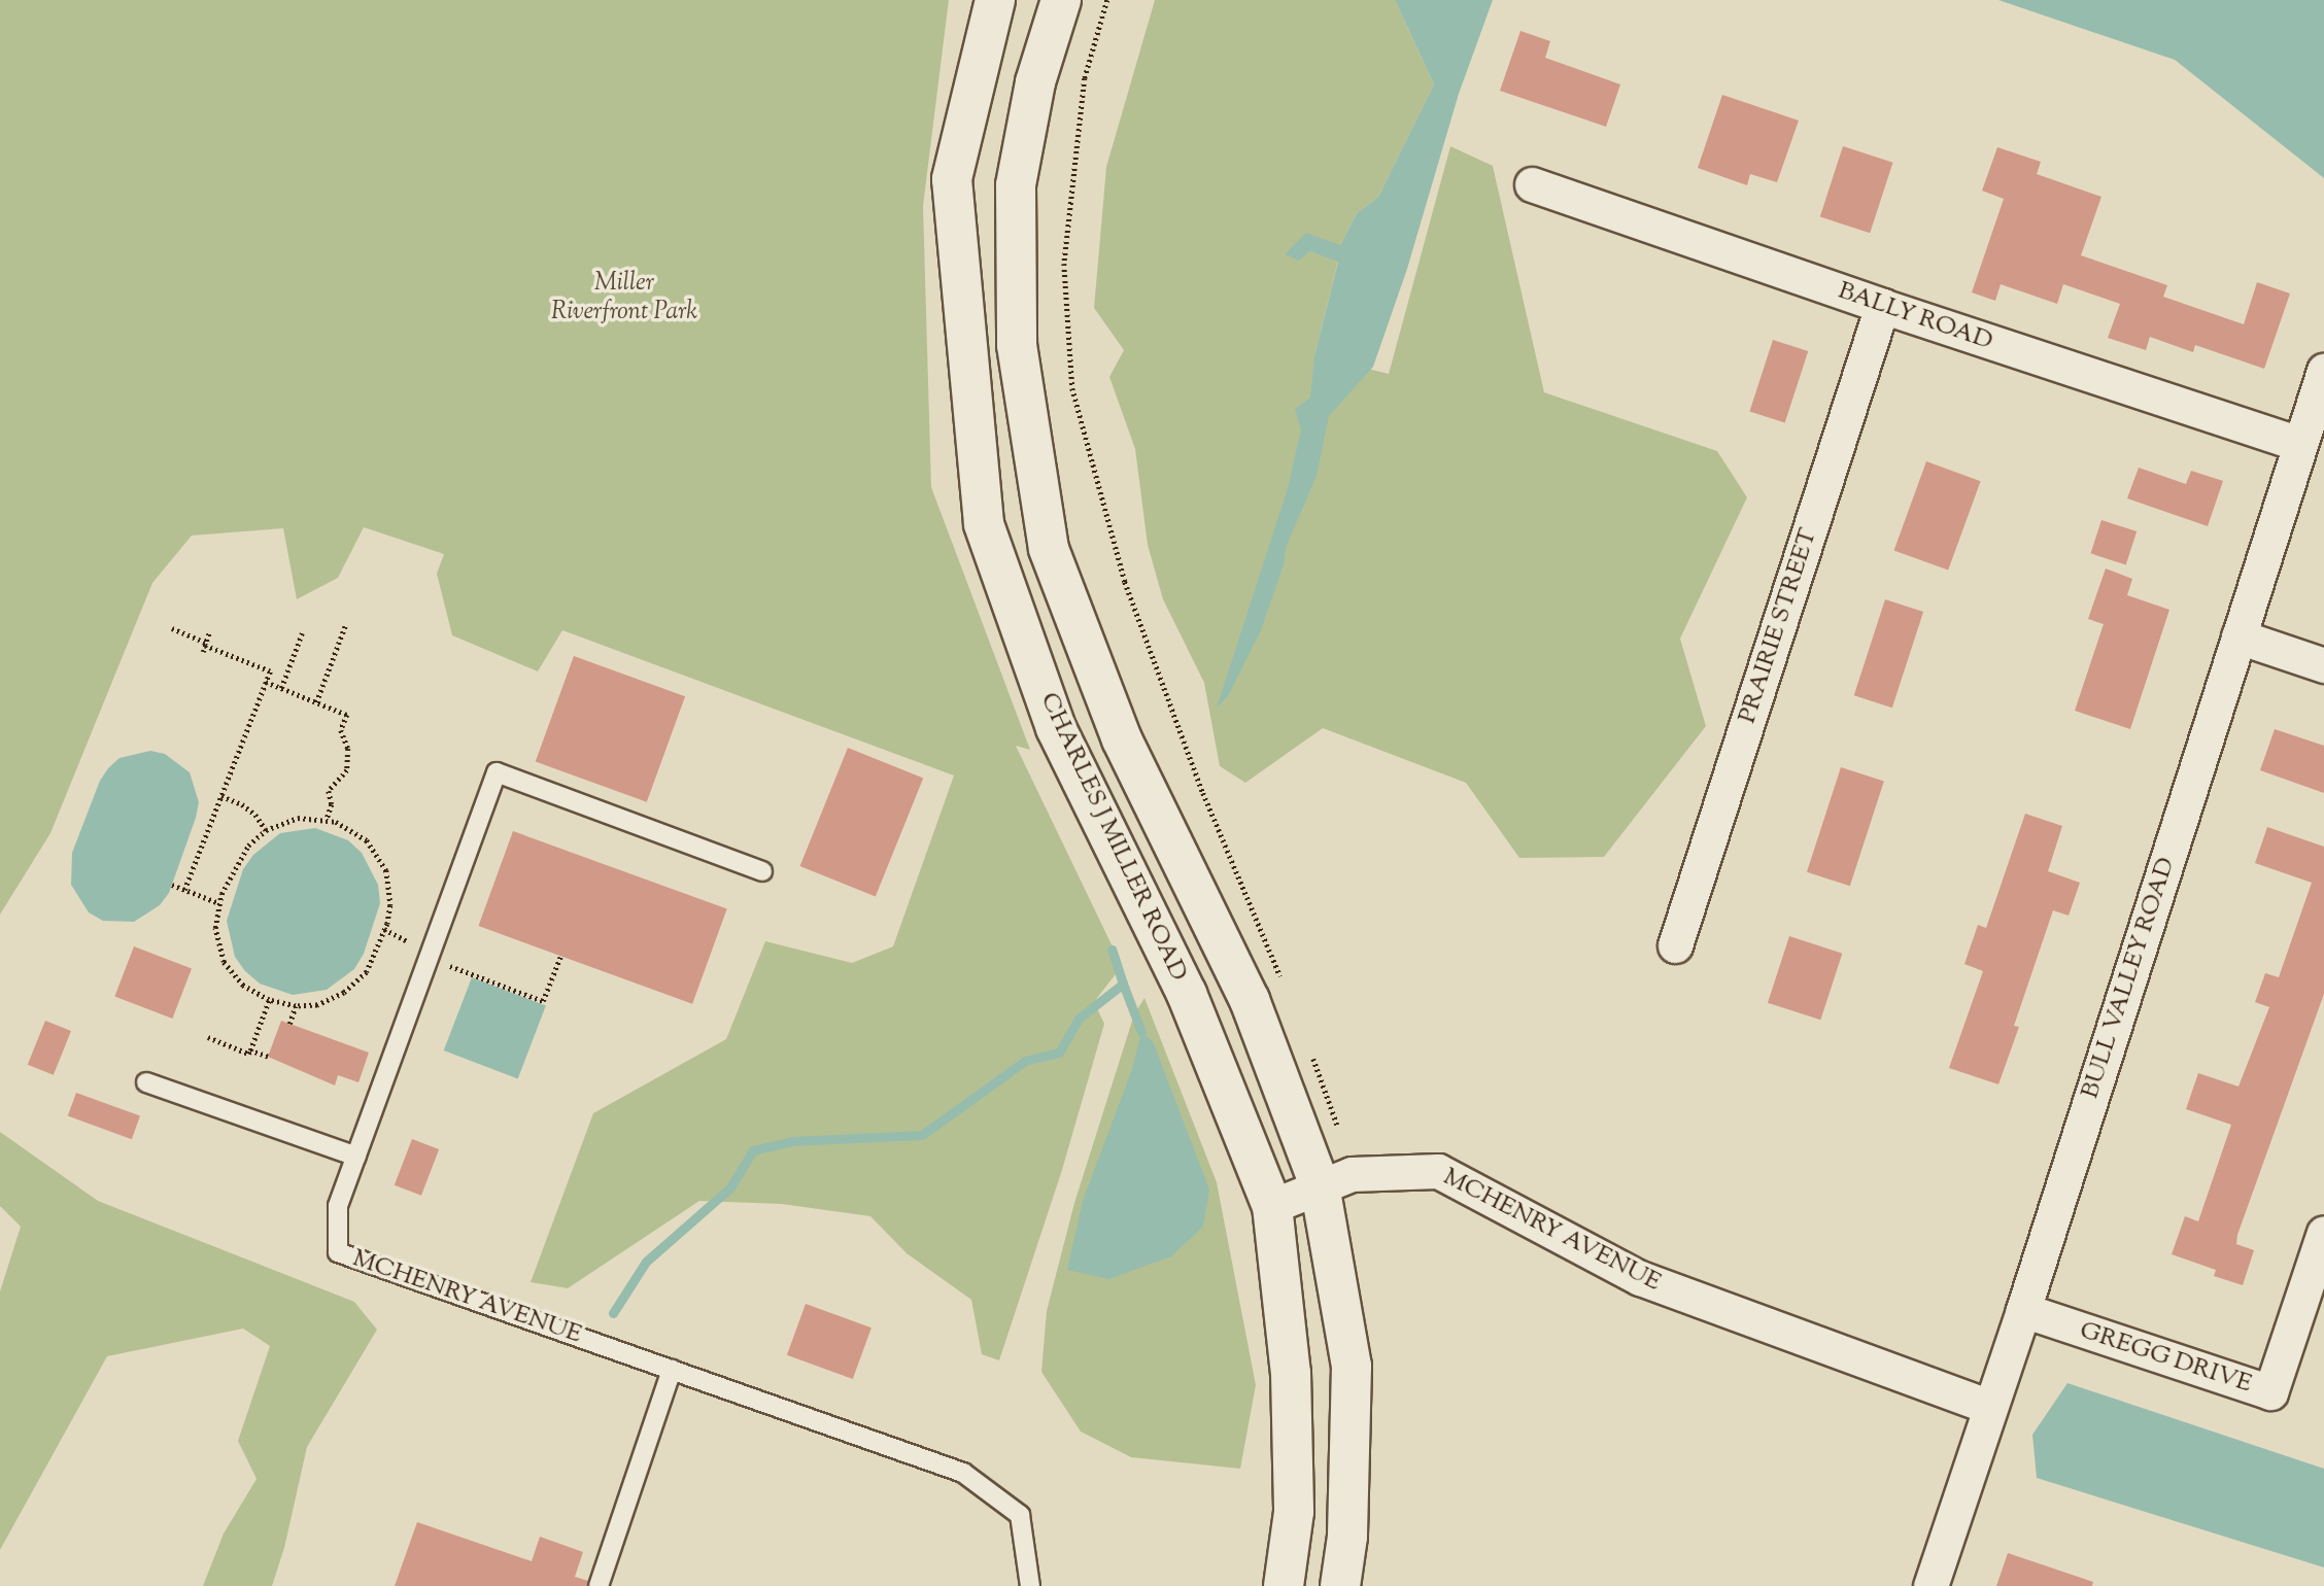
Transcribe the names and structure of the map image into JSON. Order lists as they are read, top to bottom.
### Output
{
  "streets": {
    "street": [
      "BALLY ROAD",
      "PRAIRIE STREET",
      "CHARLES J MILLER ROAD",
      "BULL VALLEY ROAD",
      "MCHENRY AVENUE",
      "GREGG DRIVE"
    ]
  },
  "crossings": [
    ["BALLY ROAD", "PRAIRIE STREET"],
    ["BALLY ROAD", "BULL VALLEY ROAD"],
    ["CHARLES J MILLER ROAD", "MCHENRY AVENUE"],
    ["BULL VALLEY ROAD", "MCHENRY AVENUE"],
    ["BULL VALLEY ROAD", "GREGG DRIVE"]
  ],
  "parks": ["Miller Riverfront Park"]
}
